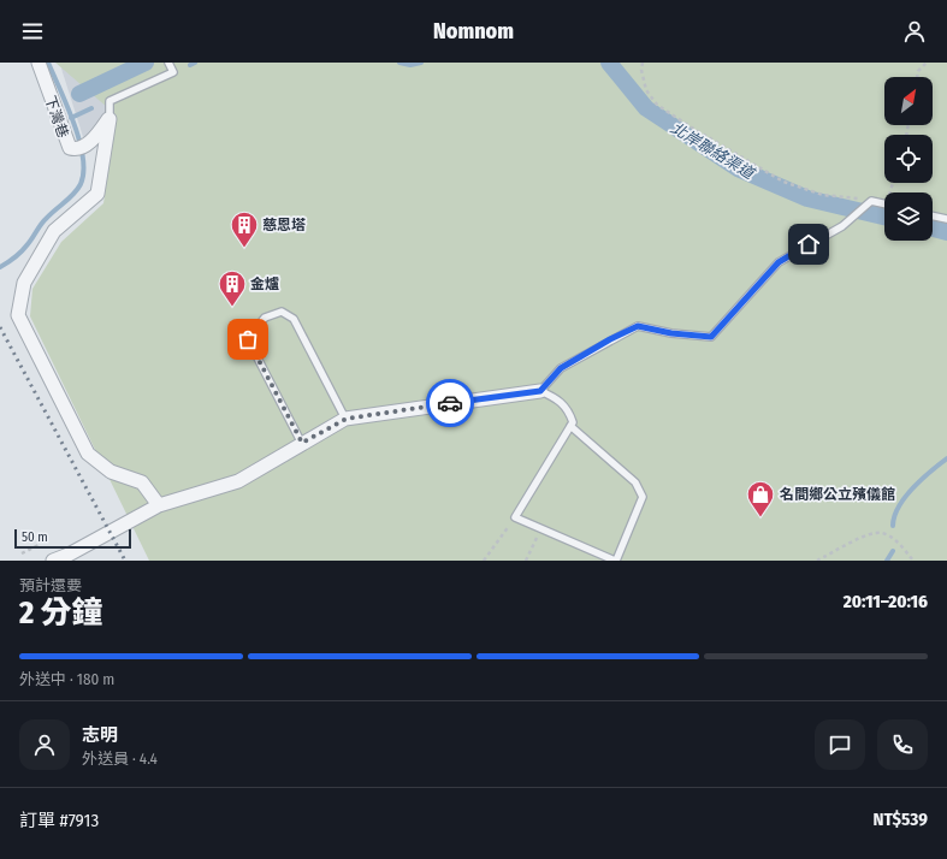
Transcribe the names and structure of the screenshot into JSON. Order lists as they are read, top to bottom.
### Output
{
  "streets": {
    "street": ["下灣巷"]
  },
  "water": ["北岸聯絡渠道"],
  "places": {
    "building": ["慈恩塔", "金爐"],
    "shop": ["名間鄉公立殯儀館"]
  },
  "scale_bar": "50 m",
  "north": "top right",
  "page": {
    "header": "Nomnom",
    "scale": "50 m",
    "heading": ["2 分鐘", "預計還要", "20:11–20:16"],
    "panel": [
      "志明",
      "外送員 · 4.4",
      "訂單 #7913",
      "NT$539"
    ],
    "bar": "外送中 · 180 m"
  }
}
